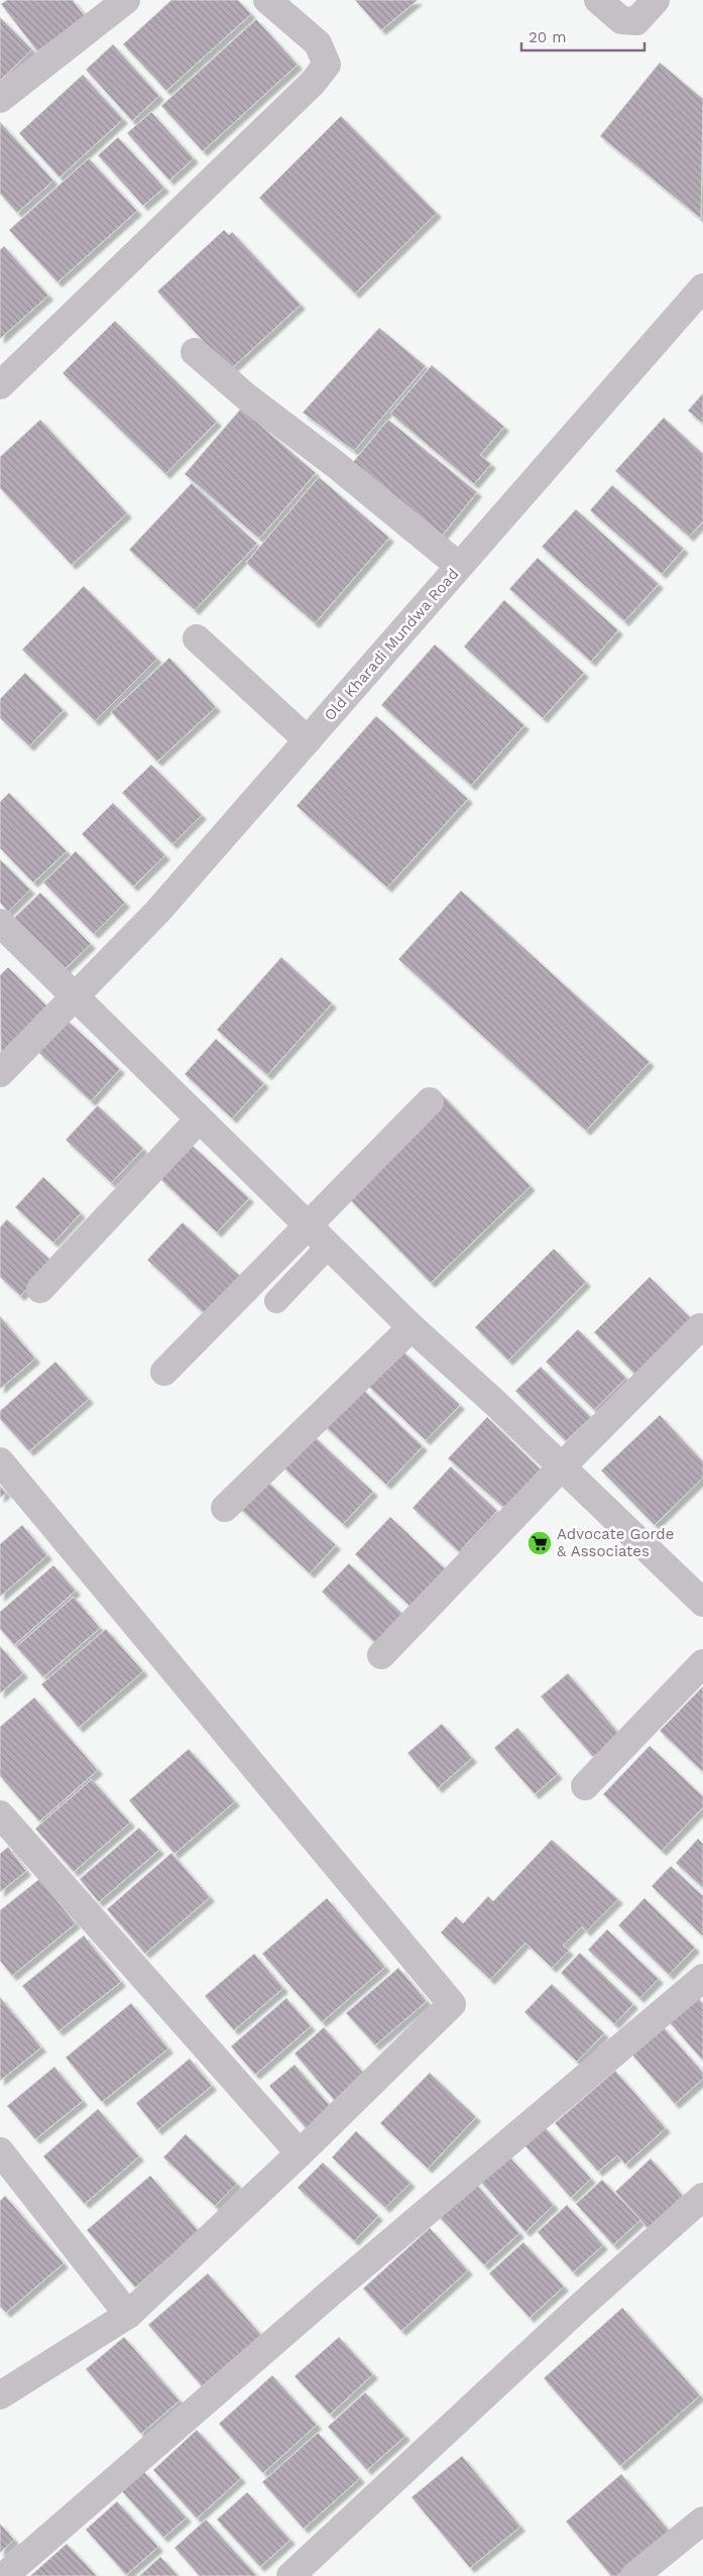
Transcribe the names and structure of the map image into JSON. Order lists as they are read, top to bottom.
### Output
{
  "streets": {
    "street": ["Old Kharadi Mundwa Road"]
  },
  "places": {
    "supermarket": ["Advocate Gorde & Associates"]
  },
  "scale_bar": "20 m"
}
